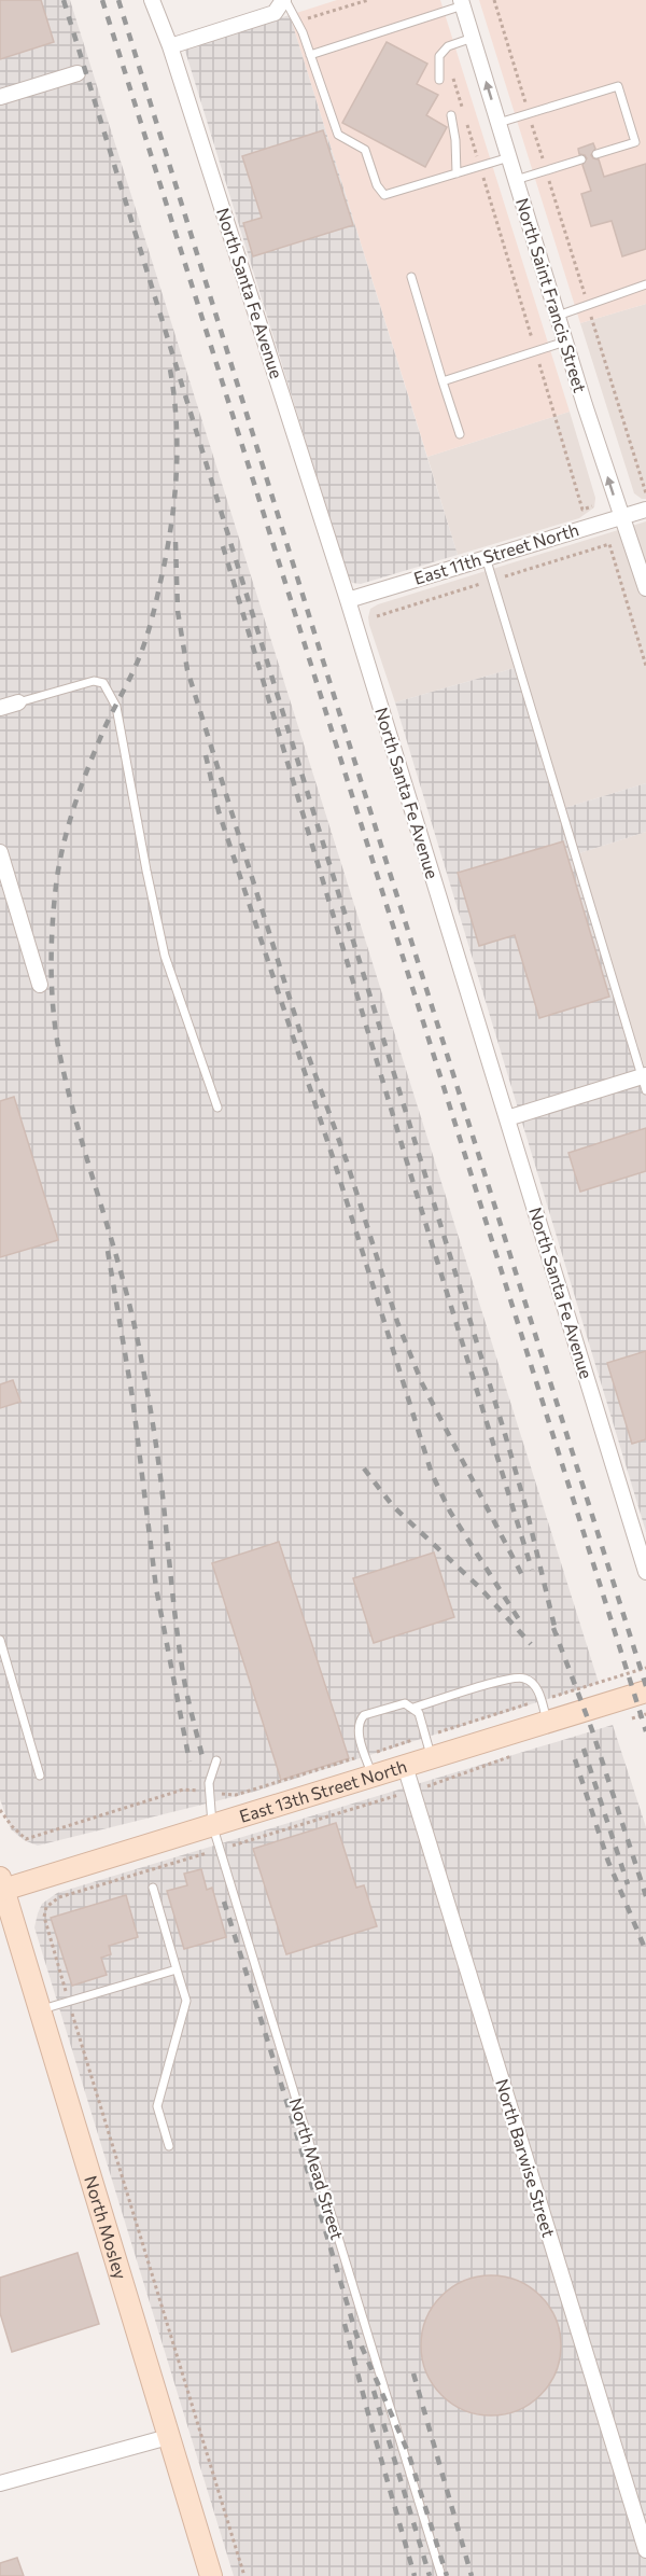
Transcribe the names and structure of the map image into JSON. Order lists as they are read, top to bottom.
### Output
{
  "streets": {
    "street": [
      "North Santa Fe Avenue",
      "North Saint Francis Street",
      "East 11th Street North",
      "East 13th Street North",
      "North Barwise Street",
      "North Mosley"
    ],
    "lane": ["North Mead Street"]
  },
  "crossings": [
    ["North Santa Fe Avenue", "East 11th Street North"],
    ["North Saint Francis Street", "East 11th Street North"],
    ["East 13th Street North", "North Barwise Street"],
    ["East 13th Street North", "North Mead Street"],
    ["East 13th Street North", "North Mosley"]
  ],
  "one_way": ["North Saint Francis Street"]
}
